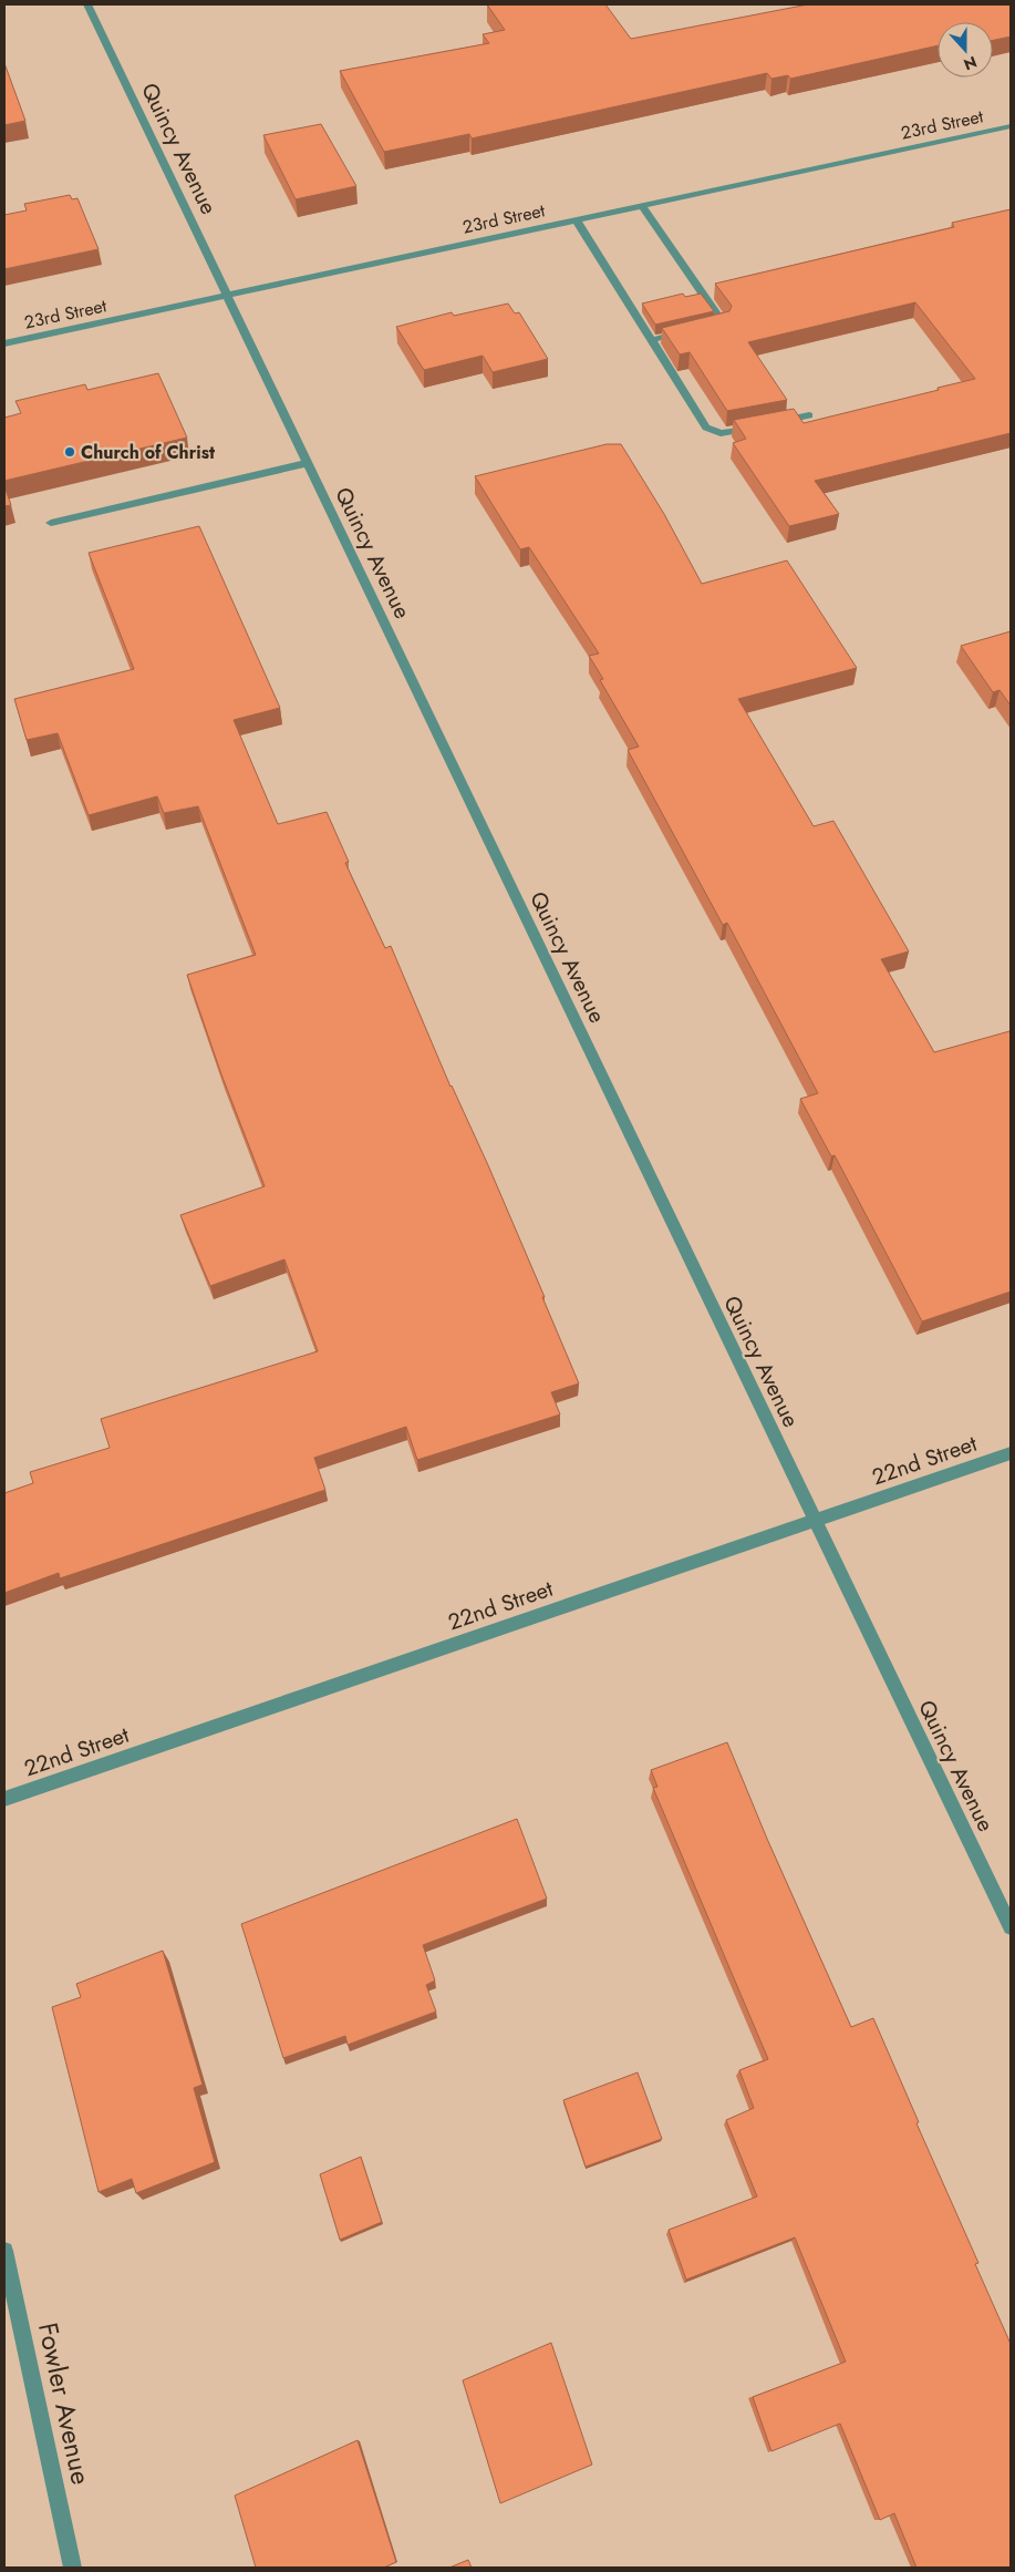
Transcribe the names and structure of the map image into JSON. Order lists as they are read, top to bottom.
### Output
{
  "streets": {
    "street": [
      "23rd Street",
      "Quincy Avenue",
      "22nd Street",
      "Fowler Avenue"
    ]
  },
  "crossings": [
    ["23rd Street", "Quincy Avenue"],
    ["Quincy Avenue", "22nd Street"]
  ],
  "places": ["Church of Christ"],
  "north": "bottom"
}
